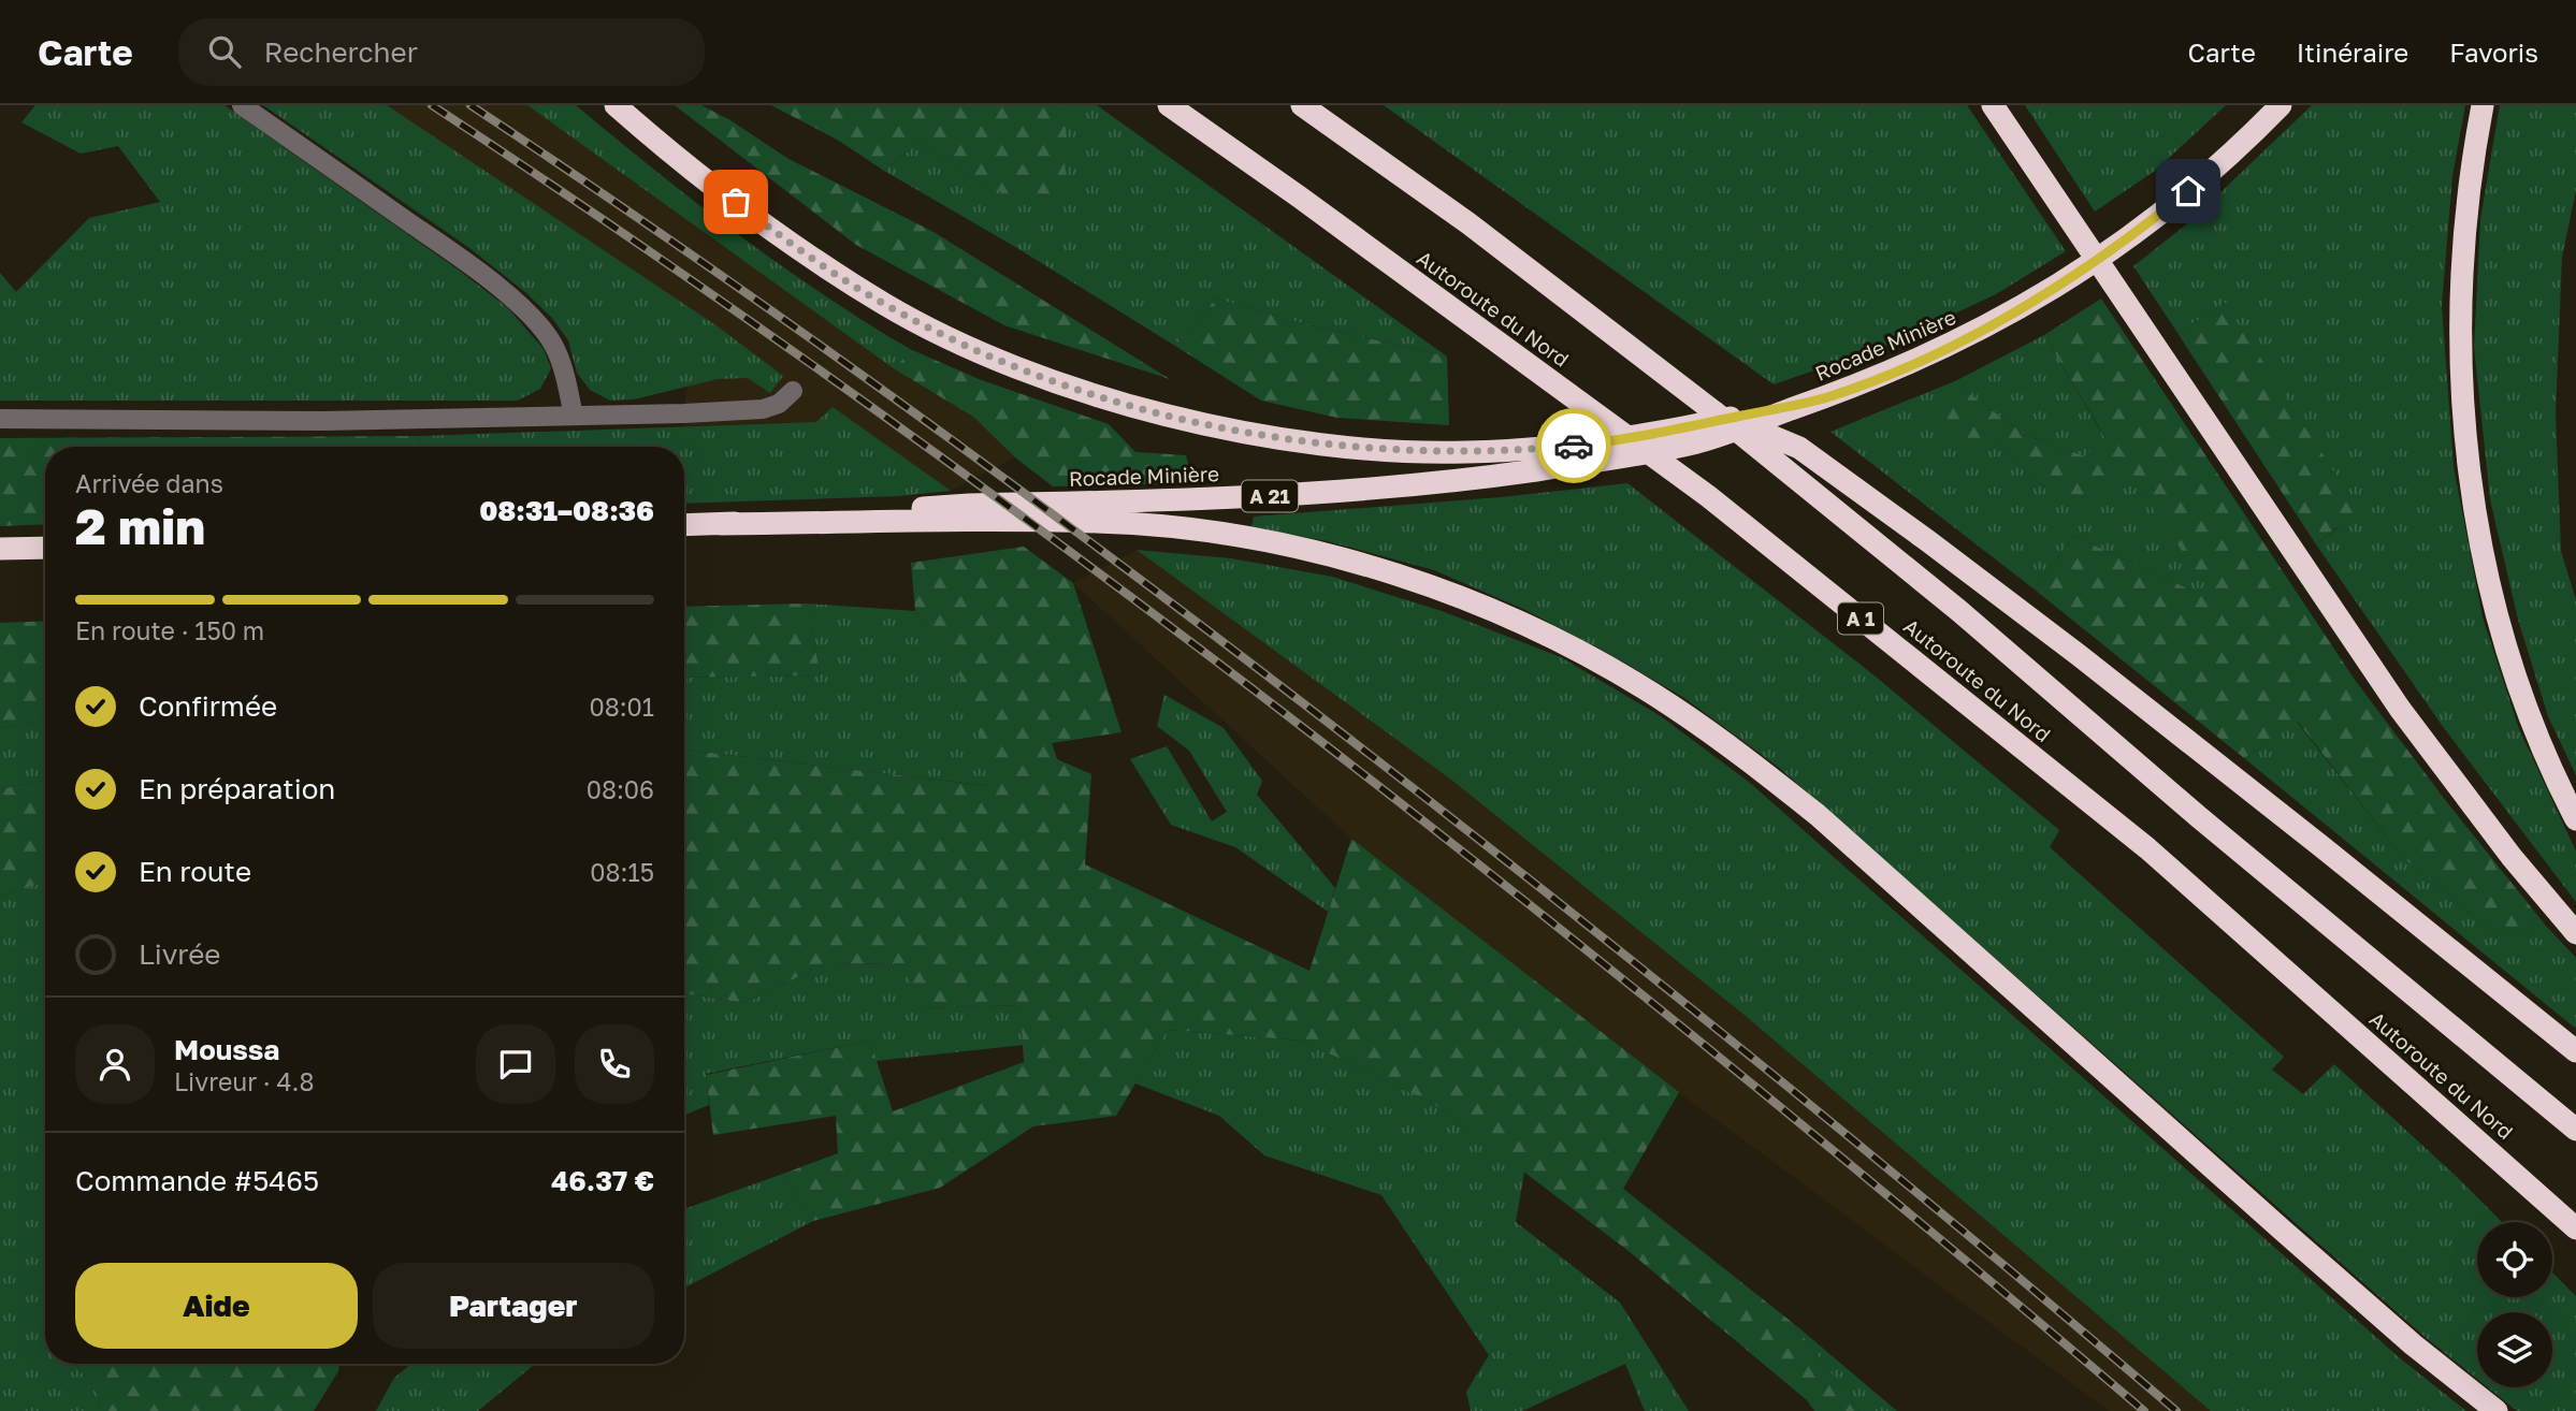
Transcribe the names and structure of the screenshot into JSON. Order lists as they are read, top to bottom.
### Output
{
  "streets": {
    "highway": [
      "Autoroute du Nord",
      "Rocade Minière",
      "A 21",
      "A 1"
    ]
  },
  "page": {
    "header": "Carte",
    "search": "Rechercher",
    "nav": ["Carte", "Itinéraire", "Favoris"],
    "heading": ["2 min", "Arrivée dans", "08:31–08:36"],
    "panel": [
      "Moussa",
      "Livreur · 4.8",
      "Commande #5465",
      "46.37 €"
    ],
    "bar": "En route · 150 m",
    "list": [
      ["Confirmée", "08:01"],
      ["En préparation", "08:06"],
      ["En route", "08:15"],
      "Livrée"
    ],
    "buttons": ["Aide", "Partager"]
  }
}
